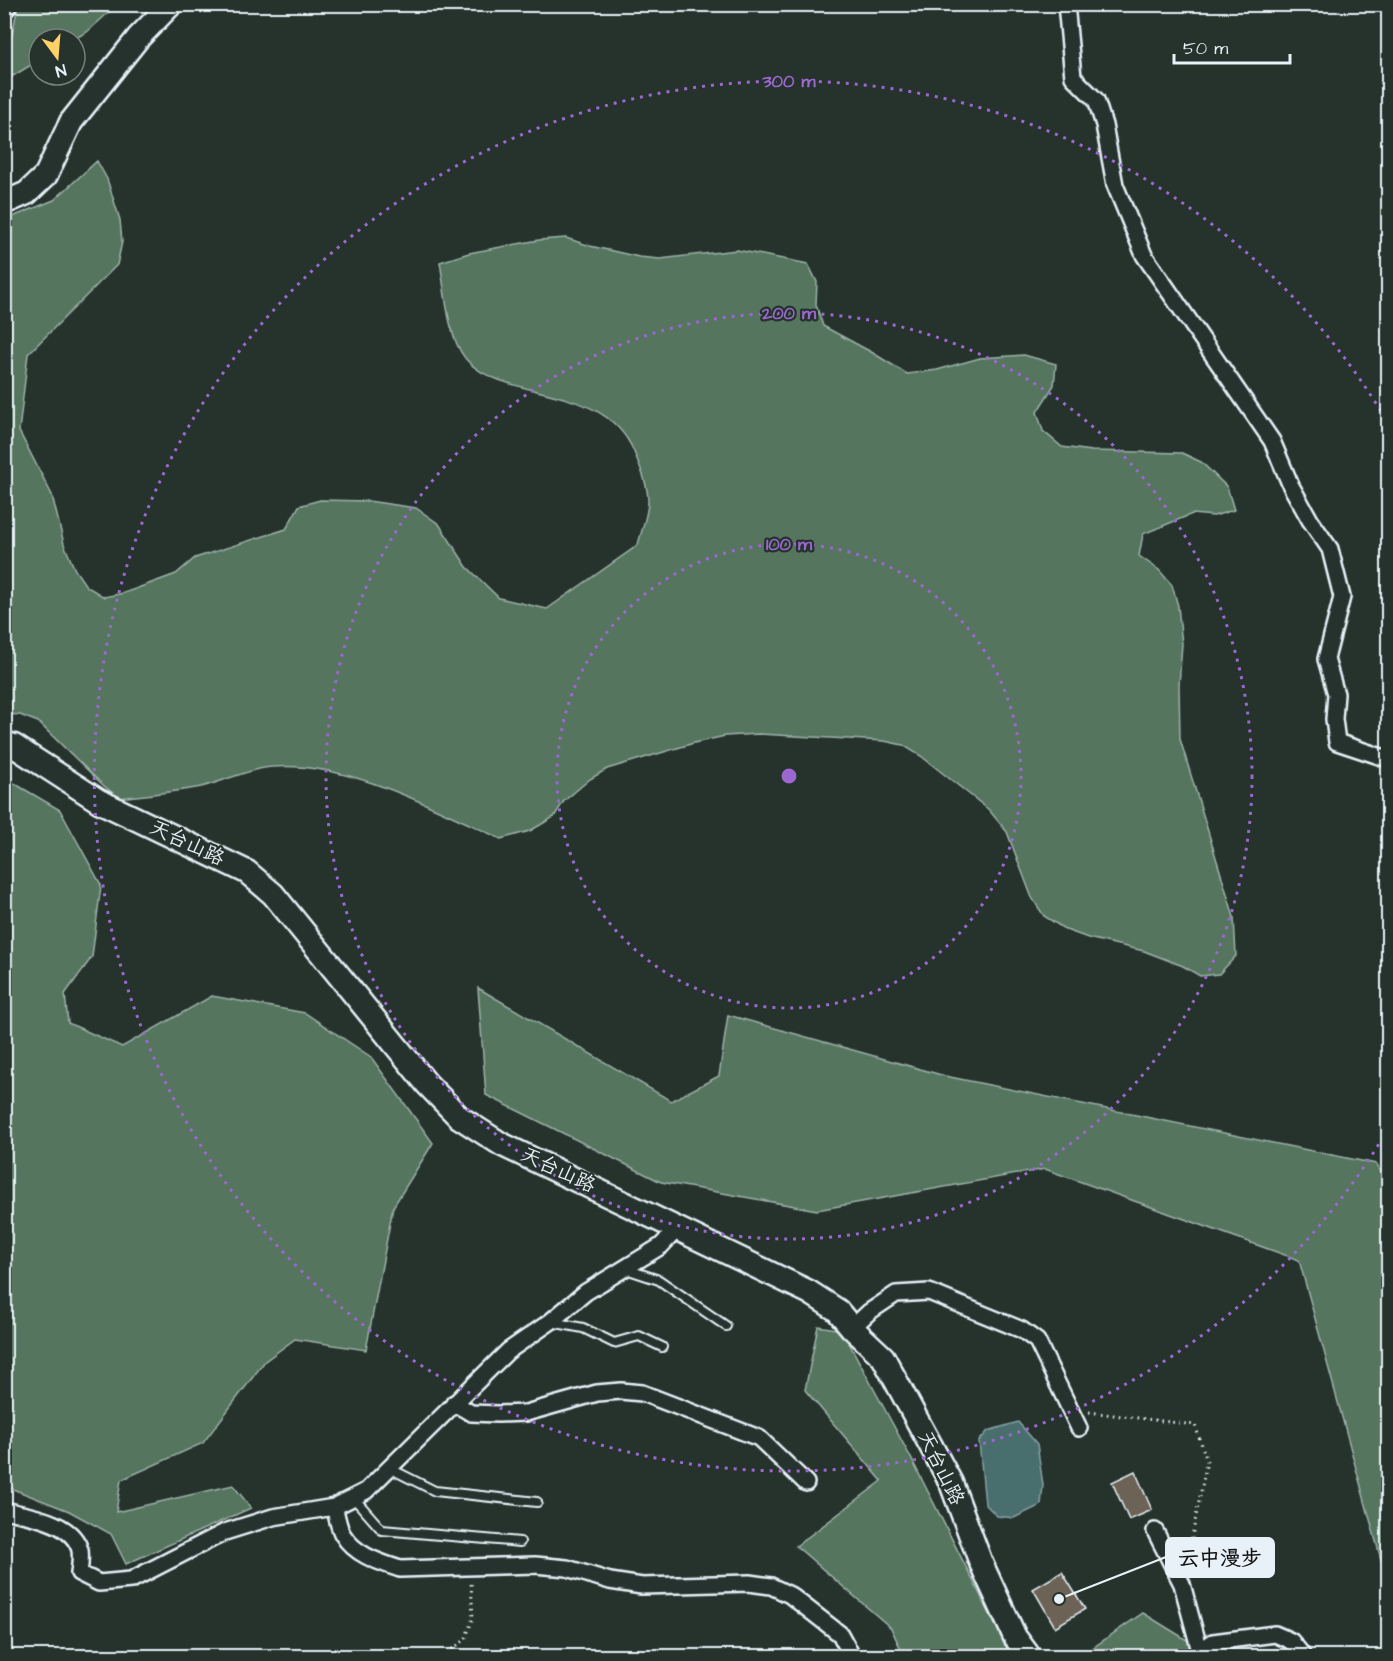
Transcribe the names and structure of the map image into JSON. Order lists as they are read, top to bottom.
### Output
{
  "streets": {
    "street": ["天台山路"]
  },
  "places": ["云中漫步"],
  "scale_bar": "50 m",
  "north": "bottom",
  "rings": ["300 m", "200 m", "100 m"]
}
